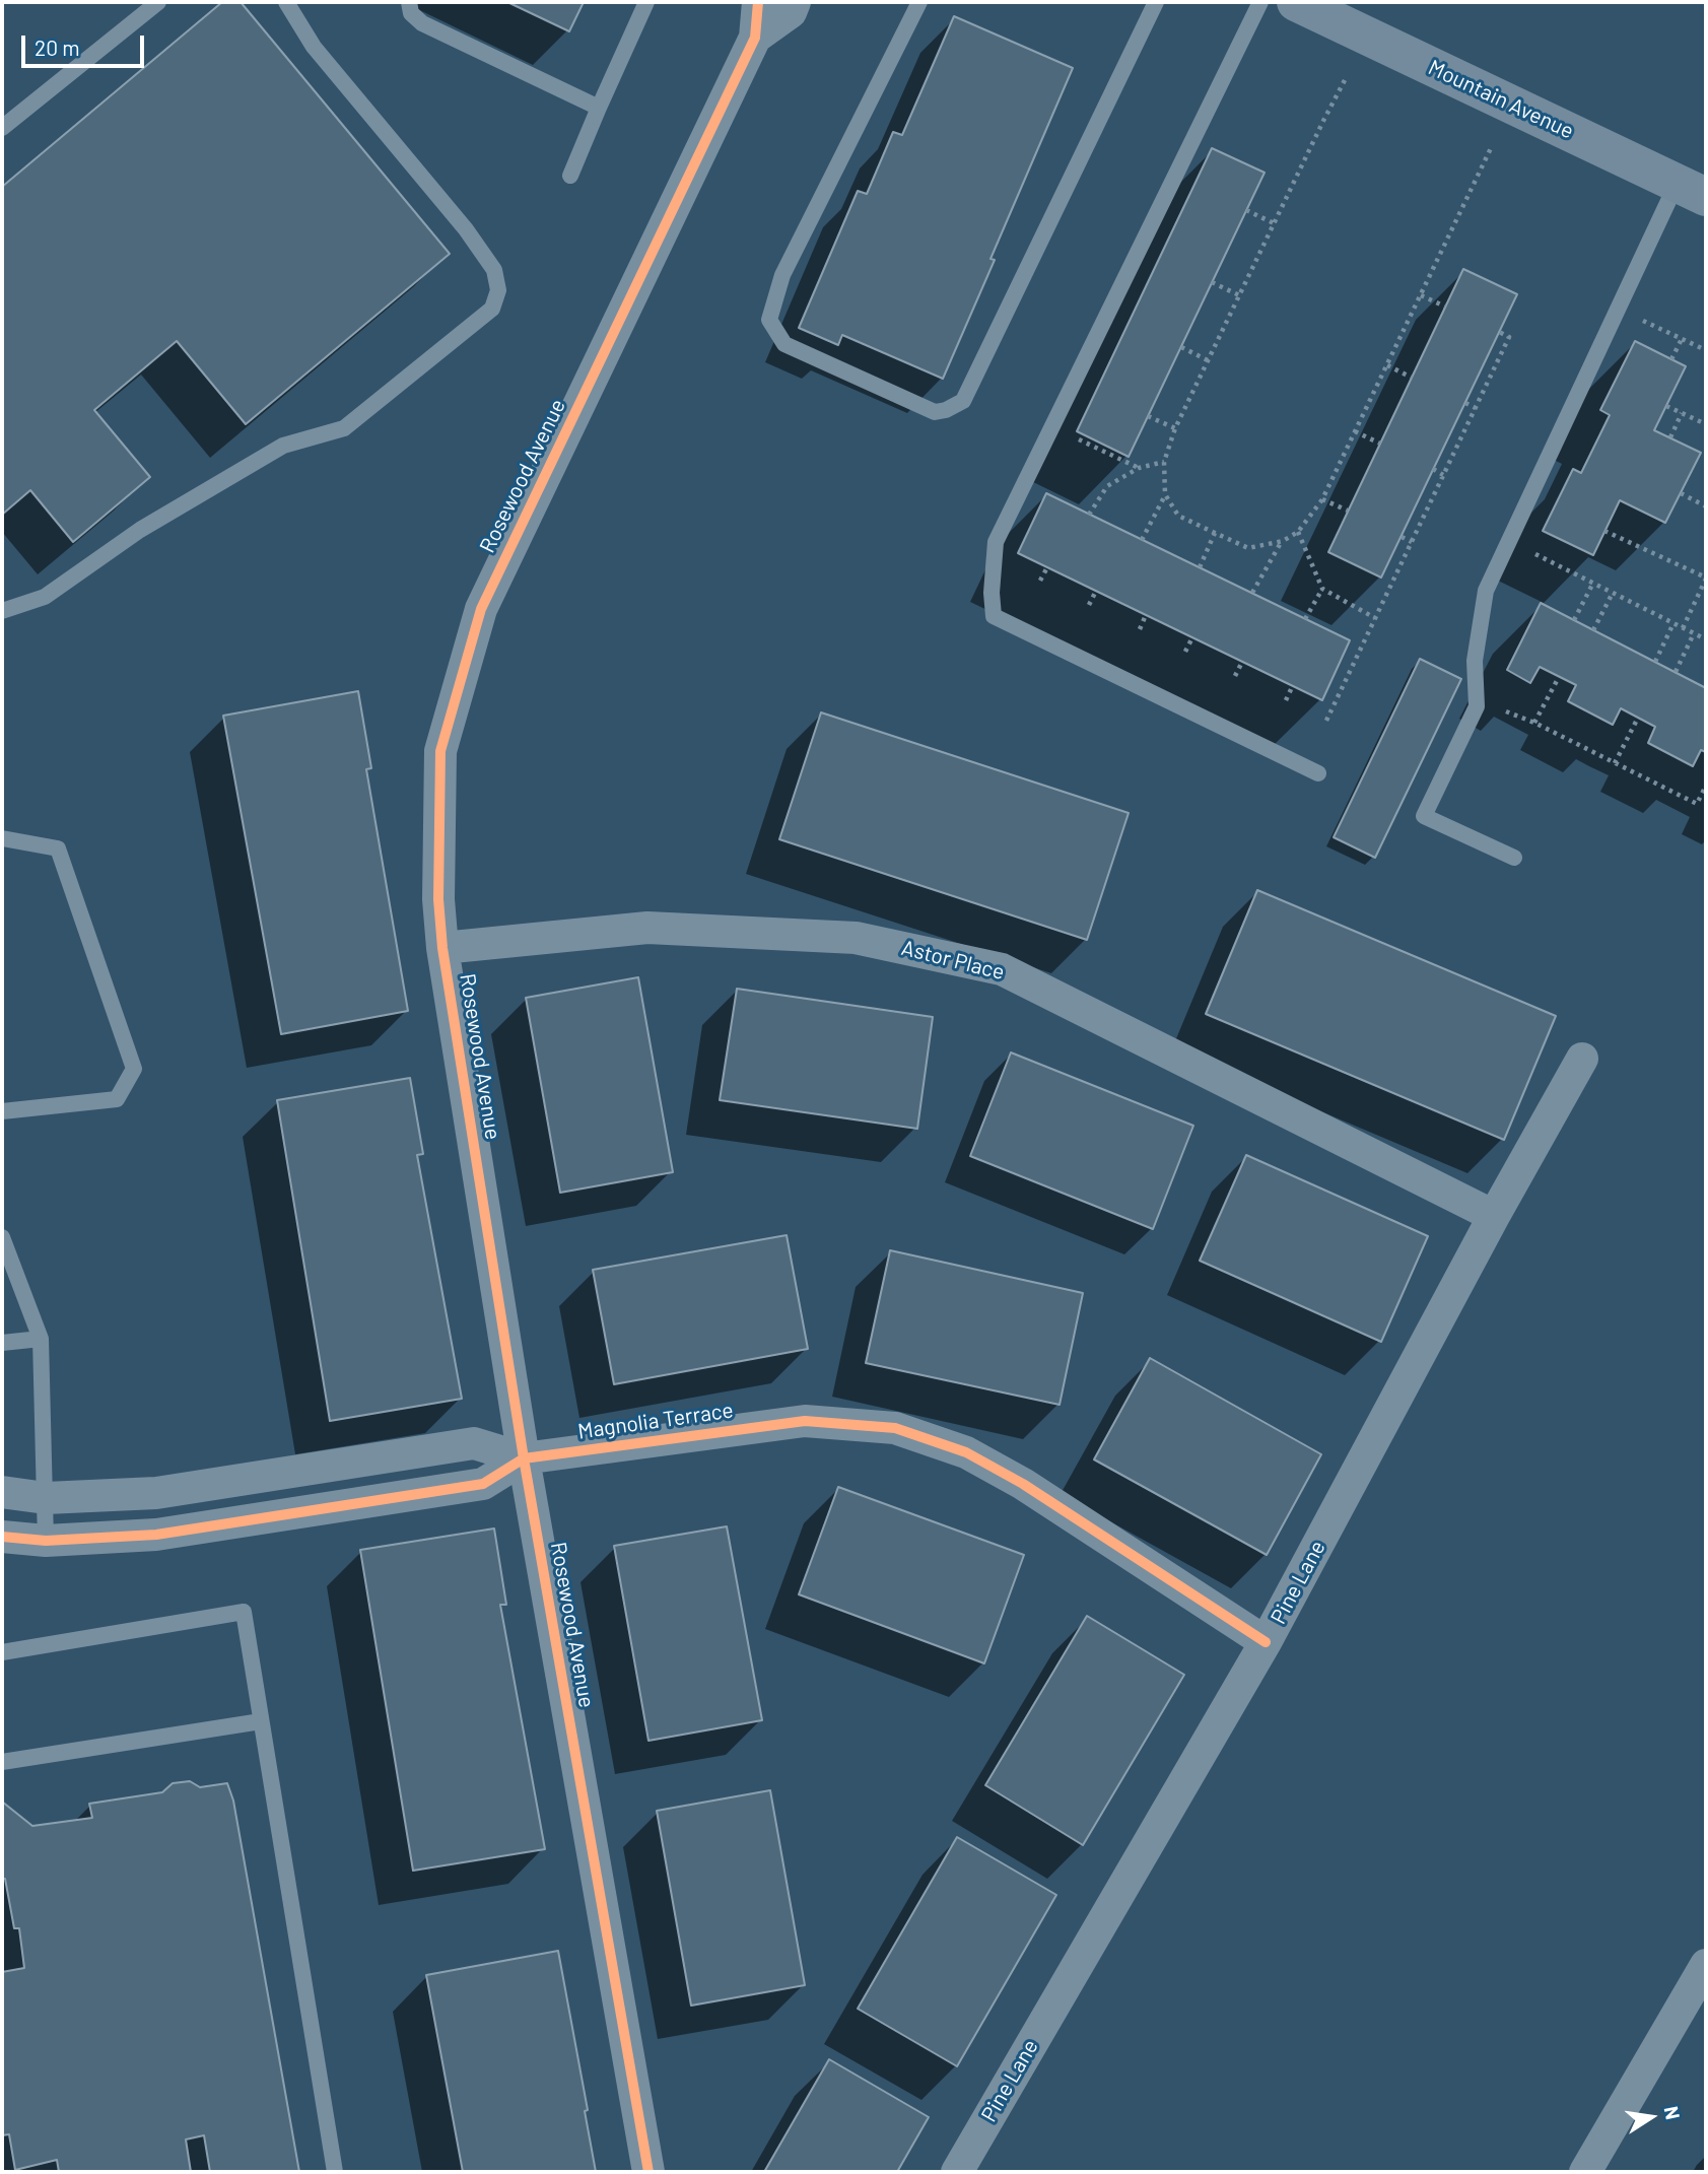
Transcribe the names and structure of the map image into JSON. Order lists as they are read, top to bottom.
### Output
{
  "streets": {
    "street": [
      "Mountain Avenue",
      "Rosewood Avenue",
      "Astor Place",
      "Magnolia Terrace",
      "Pine Lane"
    ]
  },
  "crossings": [
    ["Rosewood Avenue", "Astor Place"],
    ["Rosewood Avenue", "Magnolia Terrace"],
    ["Astor Place", "Pine Lane"],
    ["Magnolia Terrace", "Pine Lane"]
  ],
  "scale_bar": "20 m",
  "north": "right"
}
